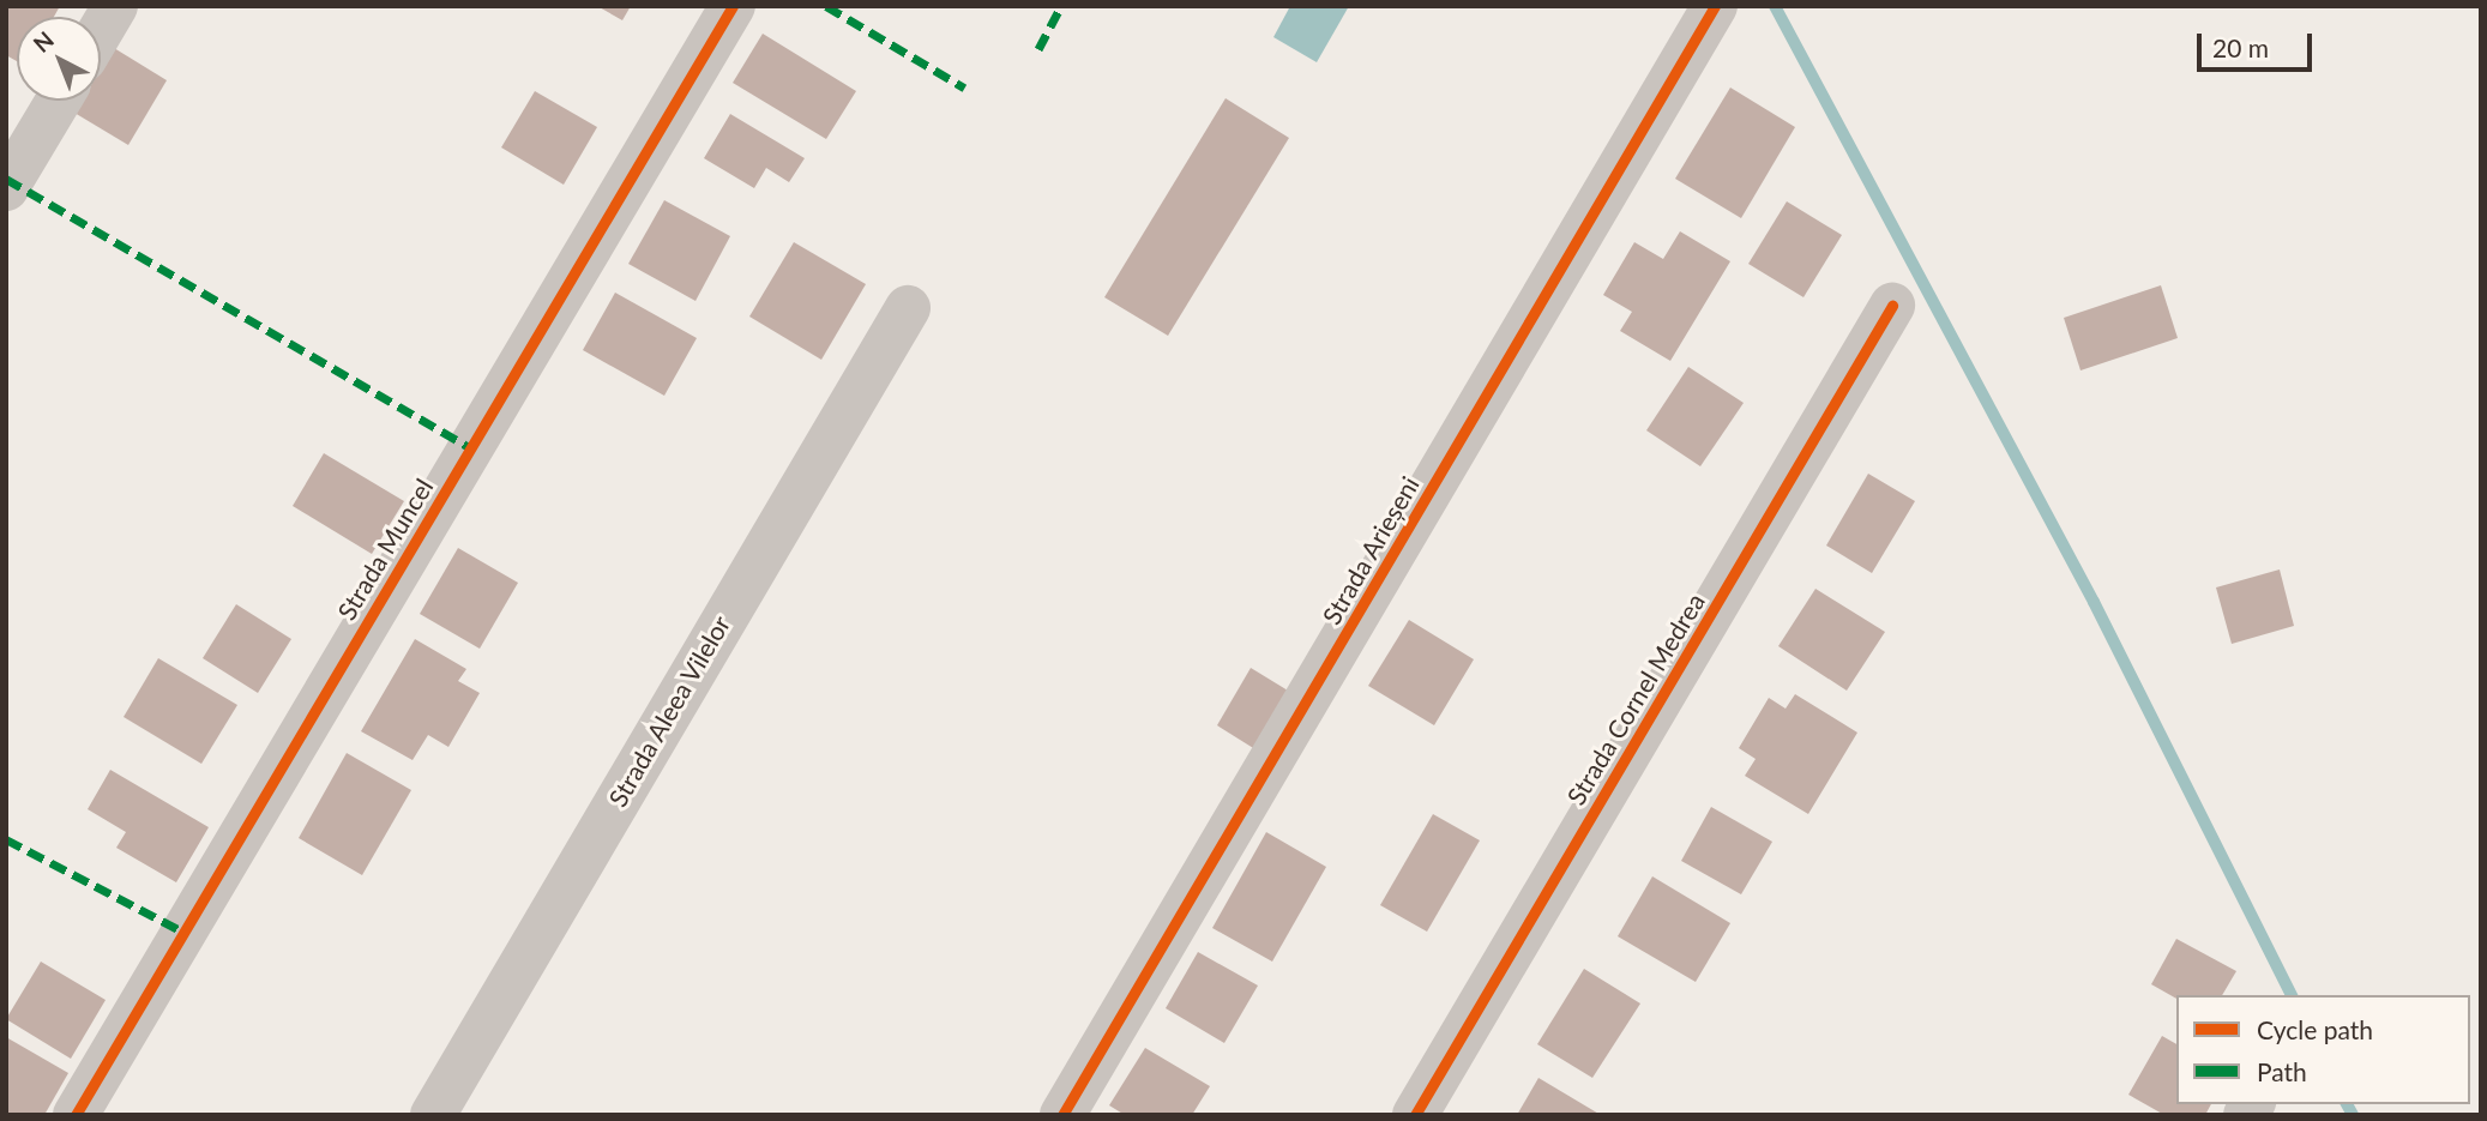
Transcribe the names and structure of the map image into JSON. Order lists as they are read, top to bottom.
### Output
{
  "streets": {
    "street": [
      "Strada Muncel",
      "Strada Arieșeni",
      "Strada Cornel Medrea",
      "Strada Aleea Vilelor"
    ]
  },
  "legend": ["Cycle path", "Path"],
  "scale_bar": "20 m",
  "north": "top left"
}
